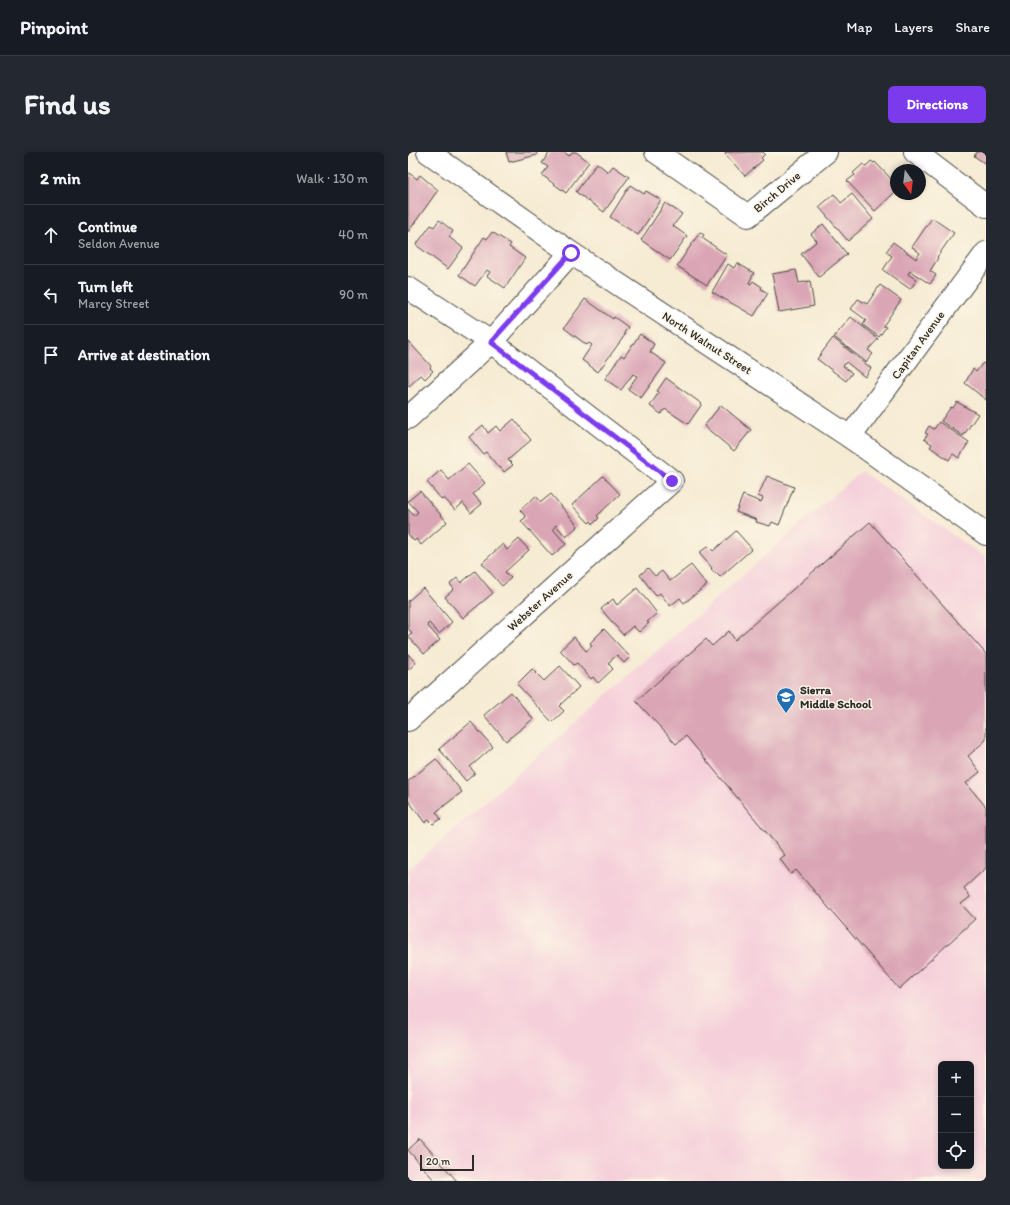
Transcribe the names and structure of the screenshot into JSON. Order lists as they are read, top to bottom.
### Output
{
  "streets": {
    "street": [
      "Birch Drive",
      "North Walnut Street",
      "Capitan Avenue",
      "Webster Avenue"
    ]
  },
  "crossings": [
    ["North Walnut Street", "Capitan Avenue"]
  ],
  "places": {
    "school or university": ["Sierra Middle School"]
  },
  "scale_bar": "20 m",
  "north": "bottom",
  "page": {
    "header": "Pinpoint",
    "nav": ["Map", "Layers", "Share"],
    "buttons": "Directions",
    "title": "Find us",
    "heading": ["2 min", "Walk · 130 m"],
    "list": [
      ["Continue", "Seldon Avenue", "40 m"],
      ["Turn left", "Marcy Street", "90 m"],
      "Arrive at destination"
    ],
    "map_buttons": ["+", "−"],
    "scale": "20 m"
  }
}
